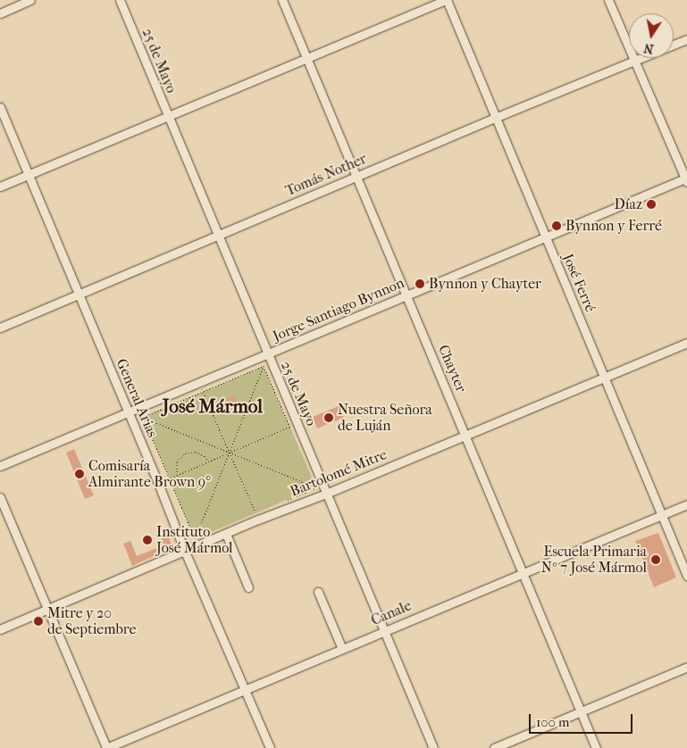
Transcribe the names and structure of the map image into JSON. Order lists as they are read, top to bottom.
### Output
{
  "streets": {
    "street": [
      "25 de Mayo",
      "Tomás Nother",
      "José Ferré",
      "Jorge Santiago Bynnon",
      "Chayter",
      "General Arias",
      "Bartolomé Mitre",
      "Canale"
    ]
  },
  "crossings": [
    ["25 de Mayo", "Tomás Nother"],
    ["25 de Mayo", "Jorge Santiago Bynnon"],
    ["25 de Mayo", "Bartolomé Mitre"],
    ["25 de Mayo", "Canale"],
    ["Tomás Nother", "José Ferré"],
    ["Tomás Nother", "Chayter"],
    ["Tomás Nother", "General Arias"],
    ["José Ferré", "Jorge Santiago Bynnon"],
    ["José Ferré", "Bartolomé Mitre"],
    ["José Ferré", "Canale"],
    ["Jorge Santiago Bynnon", "Chayter"],
    ["Jorge Santiago Bynnon", "General Arias"],
    ["Chayter", "Bartolomé Mitre"],
    ["Chayter", "Canale"],
    ["General Arias", "Bartolomé Mitre"],
    ["General Arias", "Canale"]
  ],
  "districts": ["José Mármol"],
  "places": [
    "Díaz",
    "Bynnon y Ferré",
    "Bynnon y Chayter",
    "Nuestra Señora de Luján",
    "Comisaría Almirante Brown 9°",
    "Instituto José Mármol",
    "Escuela Primaria Nº 7 José Mármol",
    "Mitre y 20 de Septiembre"
  ],
  "scale_bar": "100 m",
  "north": "bottom"
}
